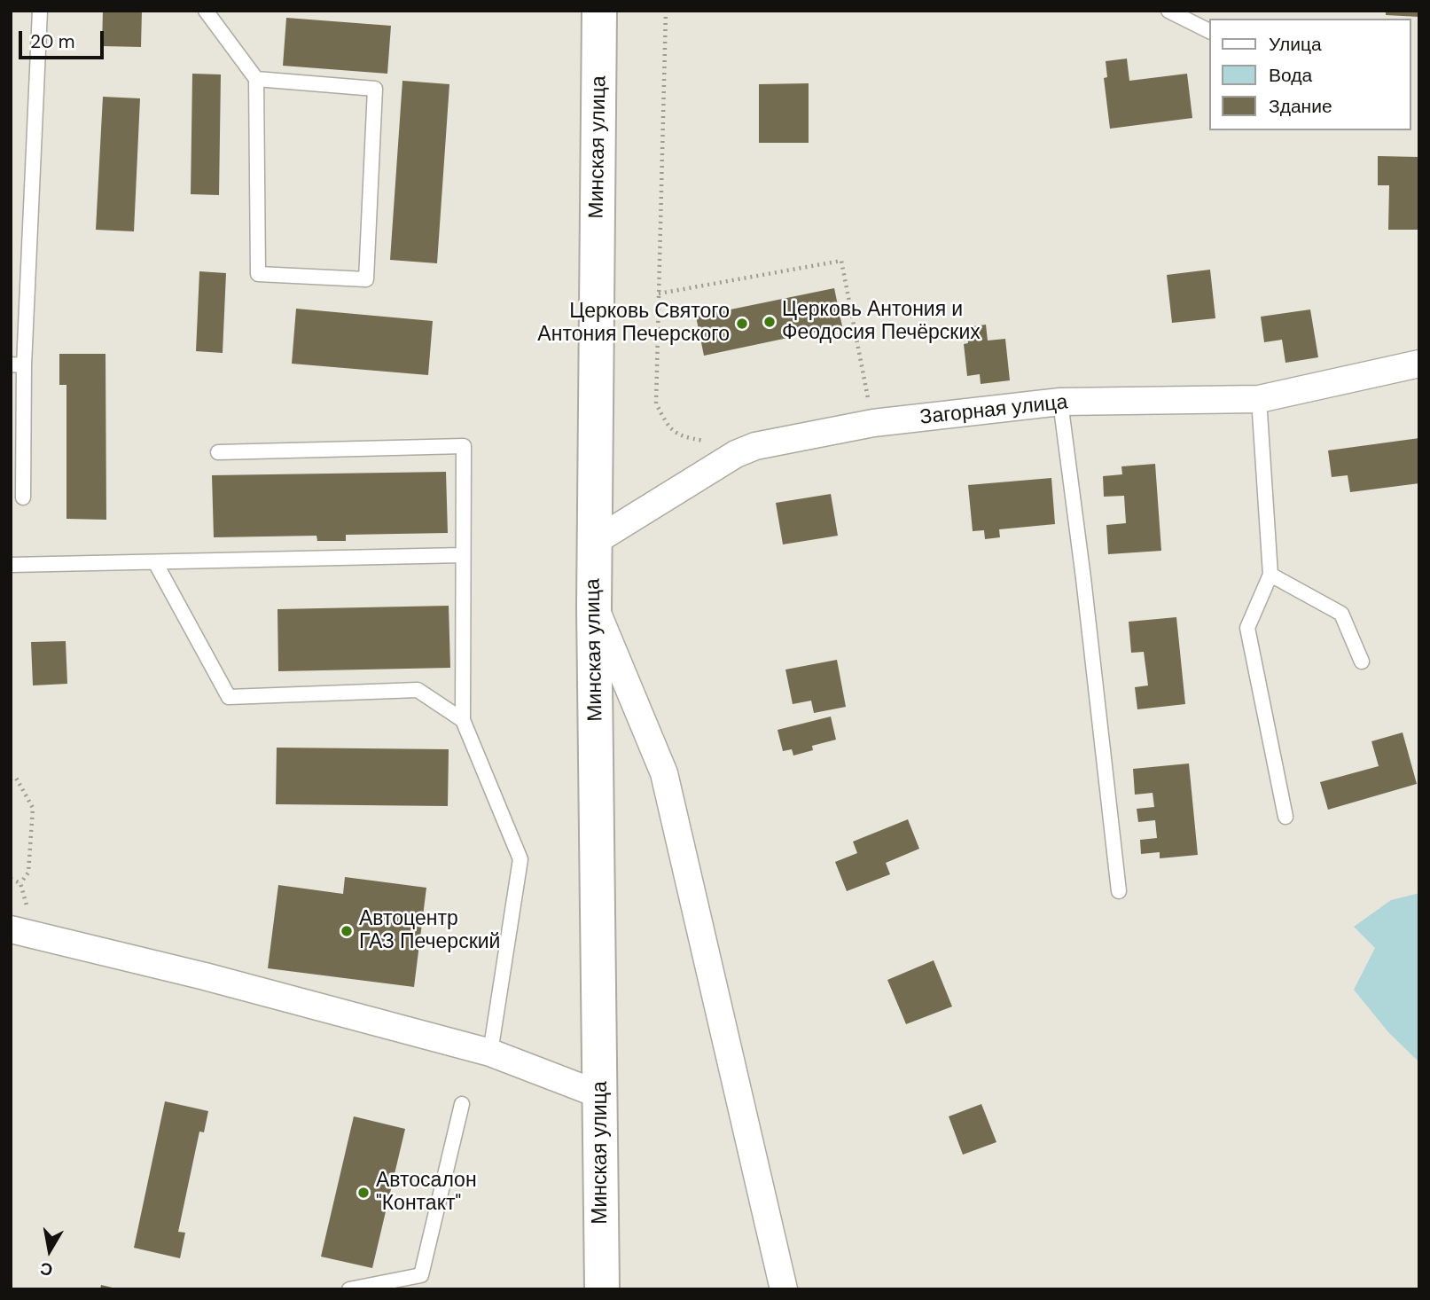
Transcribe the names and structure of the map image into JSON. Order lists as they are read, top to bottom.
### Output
{
  "streets": {
    "main road": ["Минская улица"],
    "street": ["Загорная улица"]
  },
  "crossings": [
    ["Минская улица", "Загорная улица"]
  ],
  "places": [
    "Церковь Антония и Феодосия Печёрских",
    "Церковь Святого Антония Печерского",
    "Автоцентр ГАЗ Печерский",
    "Автосалон \"Контакт\""
  ],
  "legend": ["Улица", "Вода", "Здание"],
  "scale_bar": "20 m",
  "north": "bottom"
}
